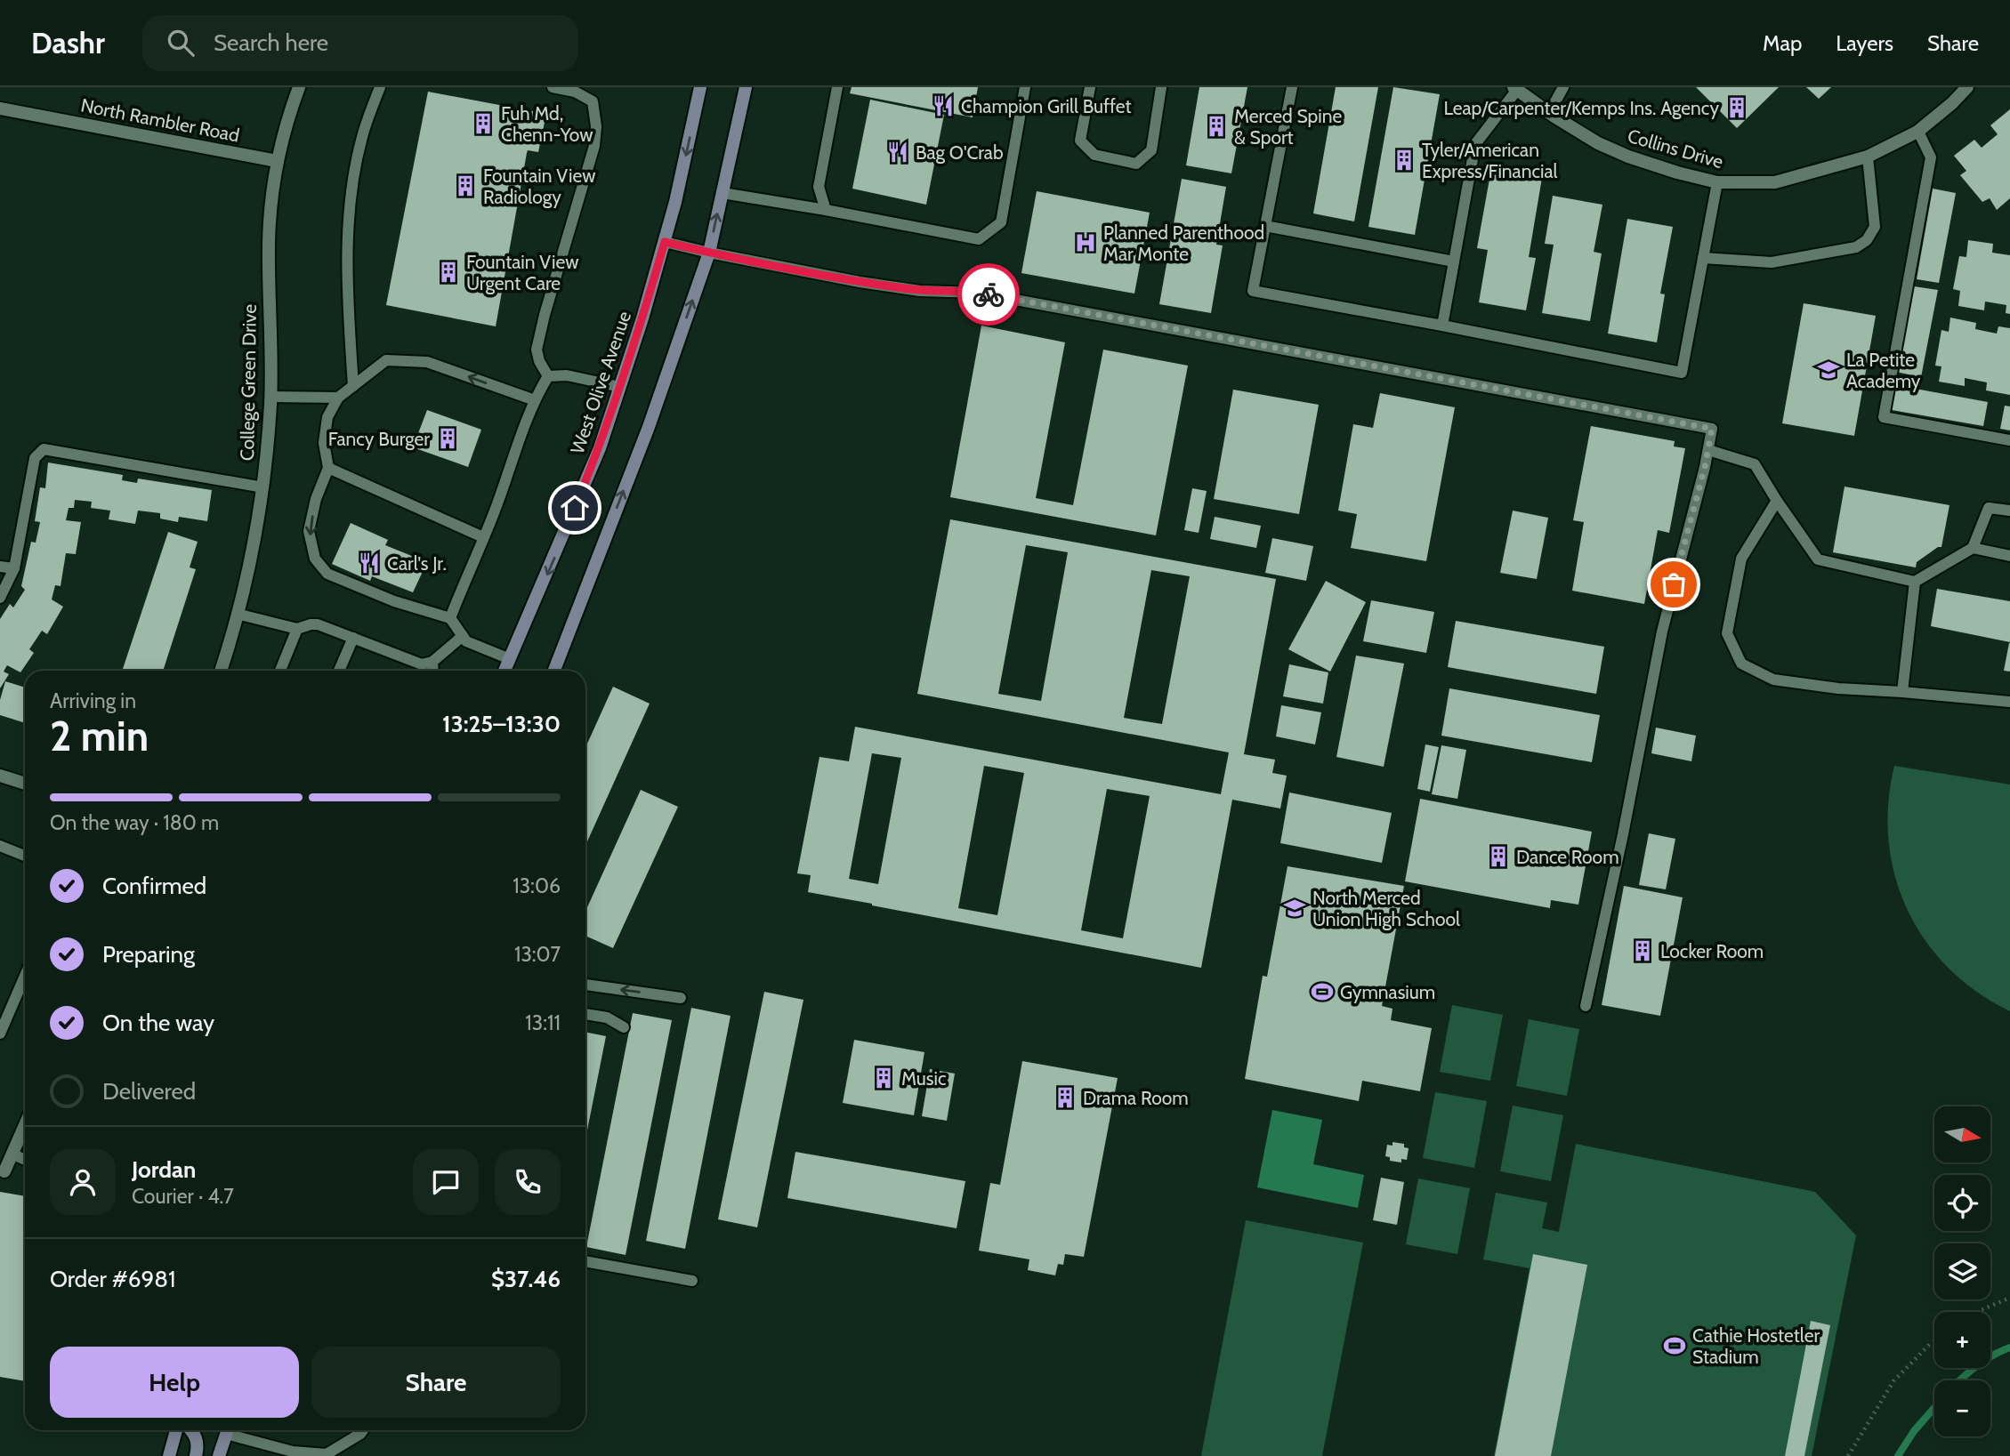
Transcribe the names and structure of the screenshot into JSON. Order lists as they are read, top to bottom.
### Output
{
  "streets": {
    "main road": ["West Olive Avenue"],
    "street": ["North Rambler Road", "Collins Drive", "College Green Drive"]
  },
  "crossings": [
    ["North Rambler Road", "College Green Drive"]
  ],
  "places": {
    "restaurant": ["Champion Grill Buffet", "Bag O'Crab", "Carl's Jr."],
    "building": [
      "Leap/Carpenter/Kemps Ins. Agency",
      "Fuh Md, Chenn-Yow",
      "Merced Spine & Sport",
      "Tyler/American Express/Financial",
      "Fountain View Radiology",
      "Fountain View Urgent Care",
      "Fancy Burger",
      "Dance Room",
      "Locker Room",
      "Music",
      "Drama Room"
    ],
    "hospital": ["Planned Parenthood Mar Monte"],
    "school or university": ["La Petite Academy", "North Merced Union High School"],
    "sports": ["Gymnasium", "Cathie Hostetler Stadium"]
  },
  "north": "right",
  "page": {
    "header": "Dashr",
    "search": "Search here",
    "nav": ["Map", "Layers", "Share"],
    "heading": ["2 min", "Arriving in", "13:25–13:30"],
    "panel": [
      "Jordan",
      "Courier · 4.7",
      "Order #6981",
      "$37.46"
    ],
    "bar": "On the way · 180 m",
    "list": [
      ["Confirmed", "13:06"],
      ["Preparing", "13:07"],
      ["On the way", "13:11"],
      "Delivered"
    ],
    "map_buttons": ["+", "−"],
    "buttons": ["Help", "Share"]
  }
}
